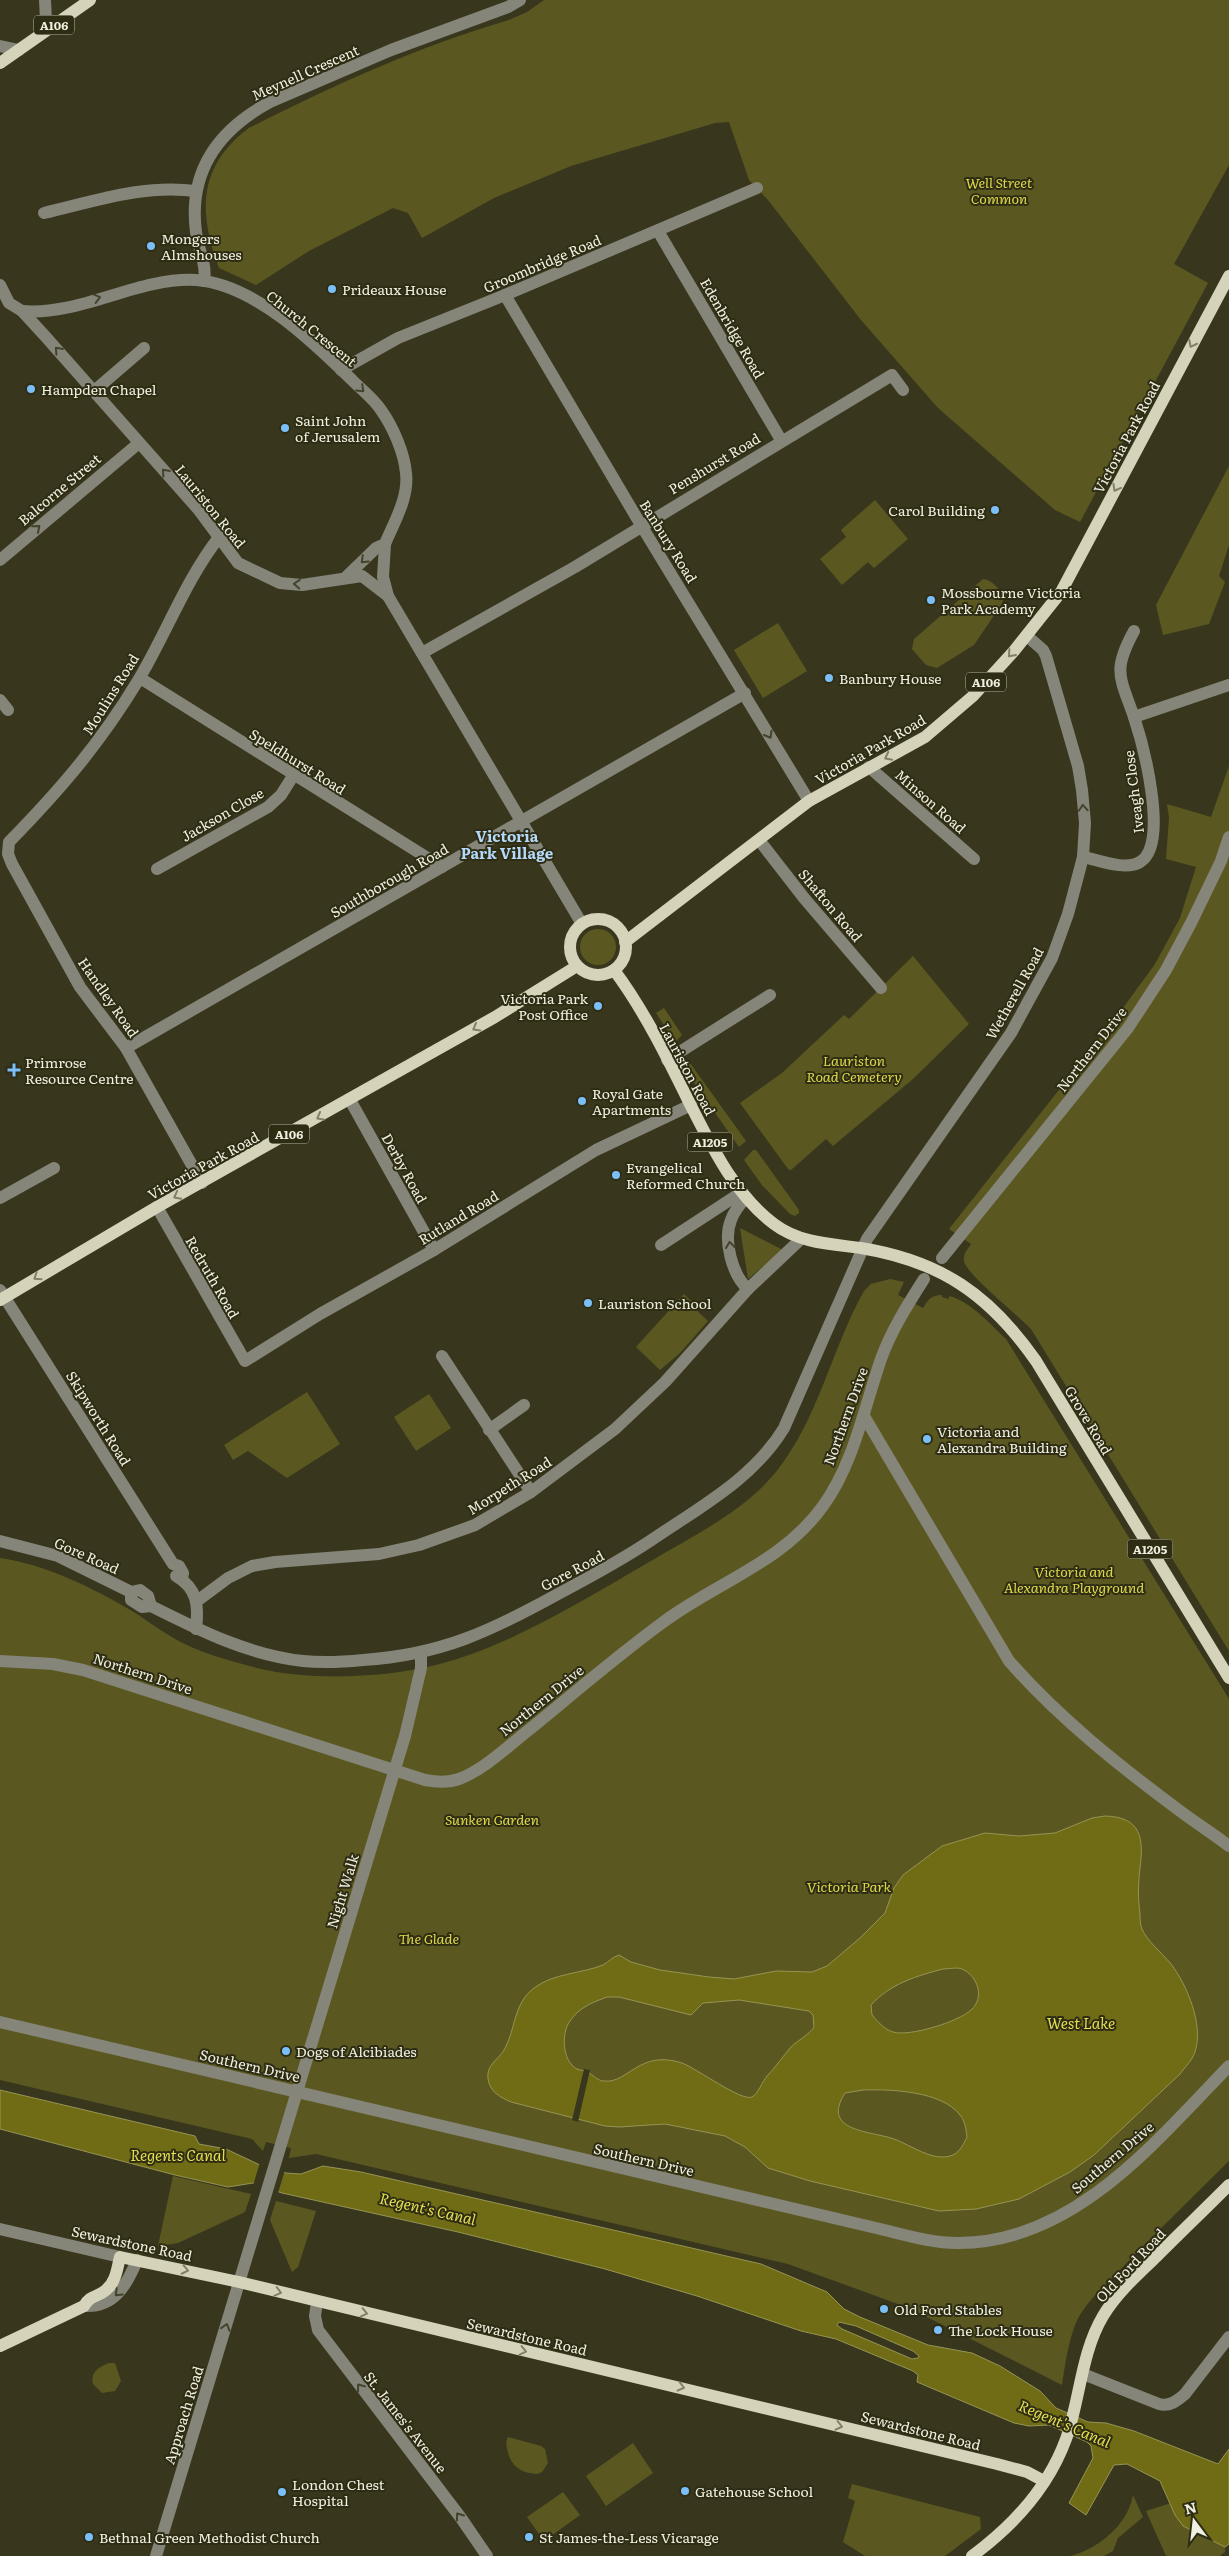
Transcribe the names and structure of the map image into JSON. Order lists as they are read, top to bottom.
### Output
{
  "streets": {
    "main road": [
      "A106",
      "Victoria Park Road",
      "Lauriston Road",
      "A1205",
      "Grove Road",
      "Sewardstone Road",
      "Old Ford Road"
    ],
    "street": [
      "Meynell Crescent",
      "Groombridge Road",
      "Church Crescent",
      "Edenbridge Road",
      "Penshurst Road",
      "Balcorne Street",
      "Banbury Road",
      "Moulins Road",
      "Speldhurst Road",
      "Iveagh Close",
      "Minson Road",
      "Jackson Close",
      "Southborough Road",
      "Shafton Road",
      "Wetherell Road",
      "Handley Road",
      "Northern Drive",
      "Derby Road",
      "Rutland Road",
      "Redruth Road",
      "Skipworth Road",
      "Morpeth Road",
      "Gore Road",
      "Night Walk",
      "Southern Drive",
      "Approach Road",
      "St. James's Avenue"
    ]
  },
  "crossings": [
    ["Meynell Crescent", "Church Crescent"],
    ["Groombridge Road", "Church Crescent"],
    ["Groombridge Road", "Edenbridge Road"],
    ["Groombridge Road", "Banbury Road"],
    ["Church Crescent", "Lauriston Road"],
    ["Edenbridge Road", "Penshurst Road"],
    ["Victoria Park Road", "Lauriston Road"],
    ["Victoria Park Road", "Banbury Road"],
    ["Victoria Park Road", "Minson Road"],
    ["Victoria Park Road", "Shafton Road"],
    ["Victoria Park Road", "Wetherell Road"],
    ["Victoria Park Road", "Handley Road"],
    ["Victoria Park Road", "Derby Road"],
    ["Victoria Park Road", "Redruth Road"],
    ["Victoria Park Road", "Skipworth Road"],
    ["Penshurst Road", "Lauriston Road"],
    ["Penshurst Road", "Banbury Road"],
    ["Balcorne Street", "Lauriston Road"],
    ["Lauriston Road", "Moulins Road"],
    ["Lauriston Road", "Southborough Road"],
    ["Lauriston Road", "Wetherell Road"],
    ["Lauriston Road", "Rutland Road"],
    ["Lauriston Road", "Grove Road"],
    ["Lauriston Road", "Morpeth Road"],
    ["Lauriston Road", "Gore Road"],
    ["Banbury Road", "Southborough Road"],
    ["Moulins Road", "Speldhurst Road"],
    ["Moulins Road", "Handley Road"],
    ["Speldhurst Road", "Jackson Close"],
    ["Speldhurst Road", "Southborough Road"],
    ["Iveagh Close", "Wetherell Road"],
    ["Southborough Road", "Handley Road"],
    ["Wetherell Road", "Grove Road"],
    ["Wetherell Road", "Gore Road"],
    ["Northern Drive", "Night Walk"],
    ["Derby Road", "Rutland Road"],
    ["Rutland Road", "Redruth Road"],
    ["Skipworth Road", "Morpeth Road"],
    ["Grove Road", "Gore Road"],
    ["Gore Road", "Night Walk"],
    ["Night Walk", "Southern Drive"],
    ["Night Walk", "Approach Road"],
    ["Sewardstone Road", "Old Ford Road"],
    ["Sewardstone Road", "Approach Road"],
    ["Sewardstone Road", "St. James's Avenue"]
  ],
  "one_way": [
    "Victoria Park Road",
    "Balcorne Street",
    "Sewardstone Road",
    "Approach Road",
    "St. James's Avenue"
  ],
  "districts": ["Victoria Park Village"],
  "water": ["West Lake", "Regents Canal", "Regent's Canal"],
  "parks": [
    "Well Street Common",
    "Lauriston Road Cemetery",
    "Victoria and Alexandra Playground",
    "Sunken Garden",
    "Victoria Park",
    "The Glade"
  ],
  "places": {
    "other": [
      "Mongers Almshouses",
      "Prideaux House",
      "Hampden Chapel",
      "Saint John of Jerusalem",
      "Carol Building",
      "Mossbourne Victoria Park Academy",
      "Banbury House",
      "Victoria Park Post Office",
      "Royal Gate Apartments",
      "Evangelical Reformed Church",
      "Lauriston School",
      "Victoria and Alexandra Building",
      "Dogs of Alcibiades",
      "Old Ford Stables",
      "The Lock House",
      "Gatehouse School",
      "London Chest Hospital",
      "Bethnal Green Methodist Church",
      "St James-the-Less Vicarage"
    ],
    "health": ["Primrose Resource Centre"]
  },
  "north": "top"
}
